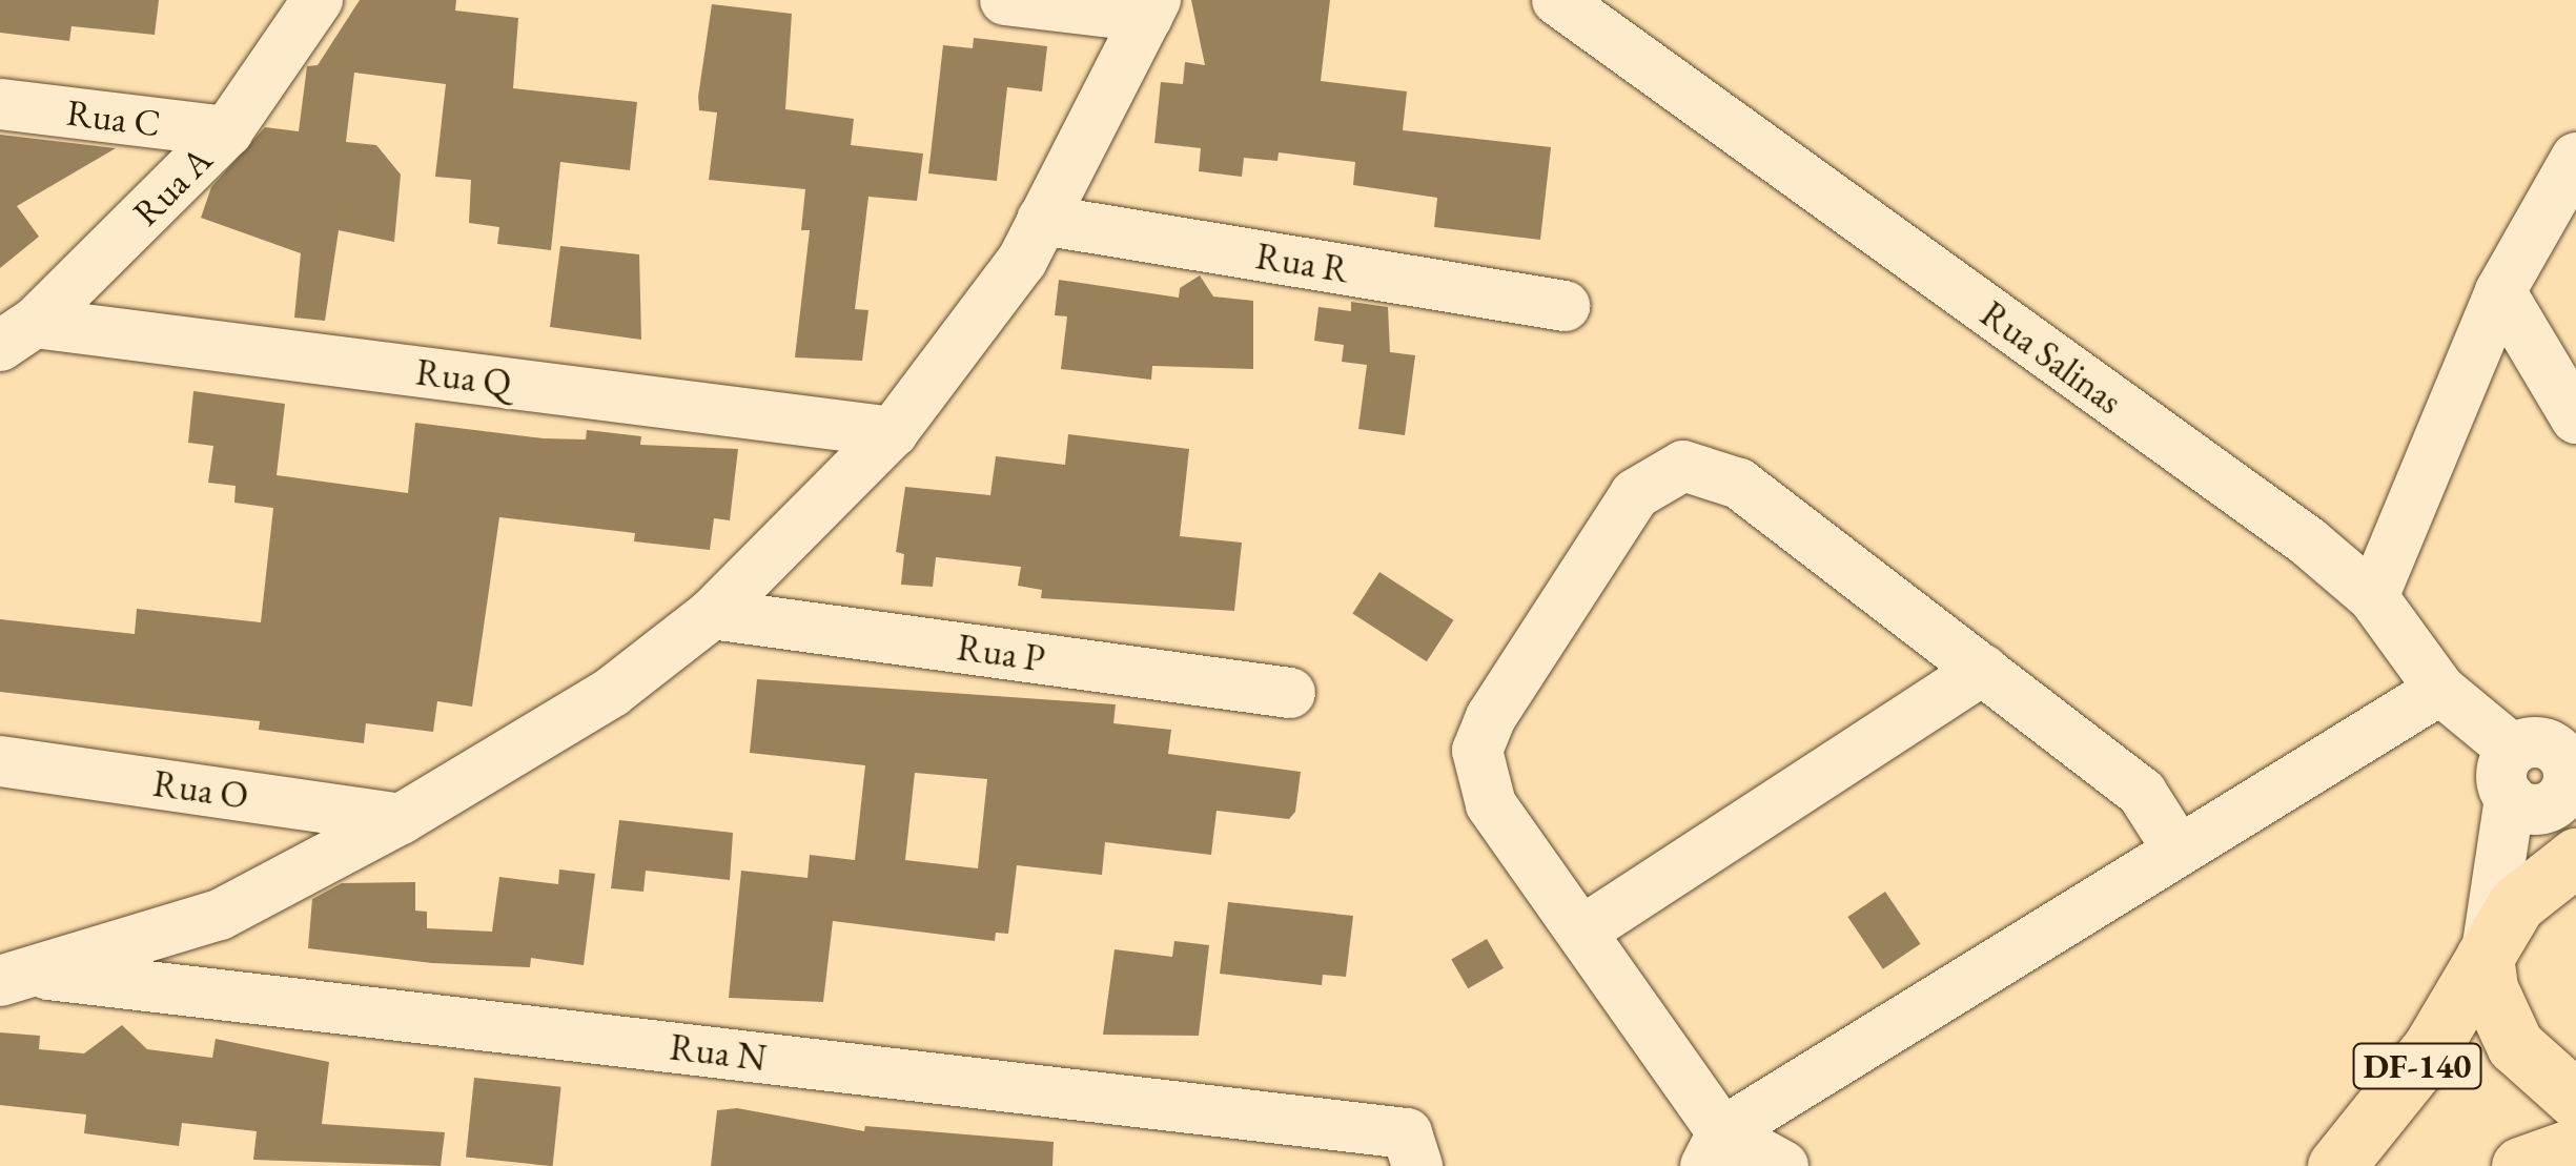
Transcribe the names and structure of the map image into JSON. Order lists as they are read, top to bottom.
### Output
{
  "streets": {
    "main road": ["DF-140"],
    "street": [
      "Rua C",
      "Rua A",
      "Rua R",
      "Rua Salinas",
      "Rua Q",
      "Rua P",
      "Rua O",
      "Rua N"
    ]
  },
  "crossings": [
    ["Rua C", "Rua A"],
    ["Rua A", "Rua Q"]
  ]
}
